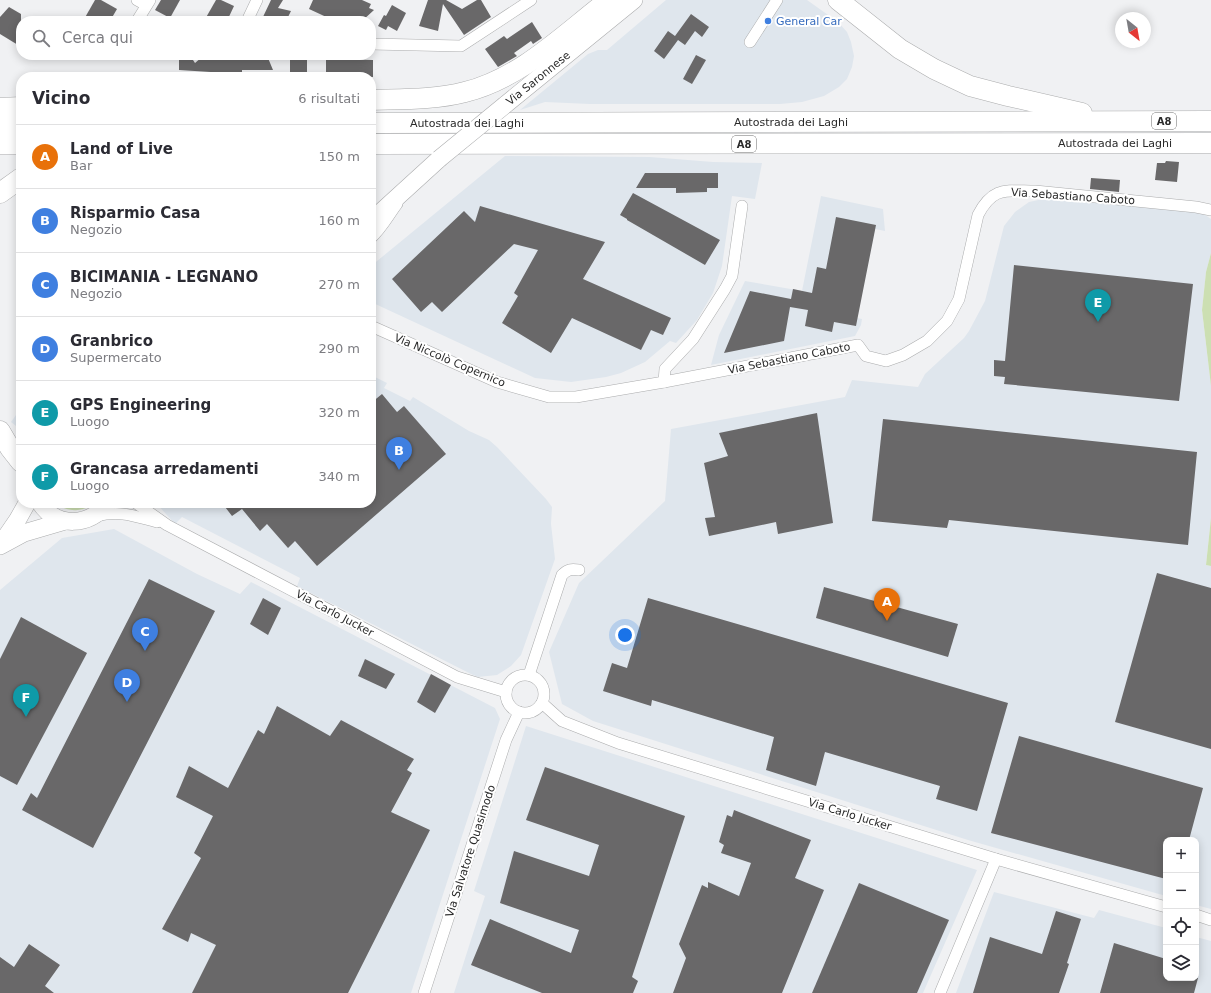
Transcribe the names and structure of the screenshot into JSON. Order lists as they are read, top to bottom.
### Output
{
  "streets": {
    "highway": ["A8", "Autostrada dei Laghi"],
    "main road": ["Via Saronnese"],
    "street": [
      "Via Sebastiano Caboto",
      "Via Niccolò Copernico",
      "Via Carlo Jucker",
      "Via Salvatore Quasimodo"
    ]
  },
  "crossings": [
    ["Via Sebastiano Caboto", "Via Niccolò Copernico"],
    ["Via Carlo Jucker", "Via Salvatore Quasimodo"]
  ],
  "places": ["General Car"],
  "north": "bottom right",
  "page": {
    "search": "Cerca qui",
    "heading": ["Vicino", "6 risultati"],
    "list": [
      {
        "mark": "A",
        "name": "Land of Live",
        "note": "Bar",
        "value": "150 m"
      },
      {
        "mark": "B",
        "name": "Risparmio Casa",
        "note": "Negozio",
        "value": "160 m"
      },
      {
        "mark": "C",
        "name": "BICIMANIA - LEGNANO",
        "note": "Negozio",
        "value": "270 m"
      },
      {
        "mark": "D",
        "name": "Granbrico",
        "note": "Supermercato",
        "value": "290 m"
      },
      {
        "mark": "E",
        "name": "GPS Engineering",
        "note": "Luogo",
        "value": "320 m"
      },
      {
        "mark": "F",
        "name": "Grancasa arredamenti",
        "note": "Luogo",
        "value": "340 m"
      }
    ],
    "pins": [
      "E",
      "B",
      "A",
      "C",
      "D",
      "F"
    ],
    "map_buttons": ["+", "−"]
  }
}
